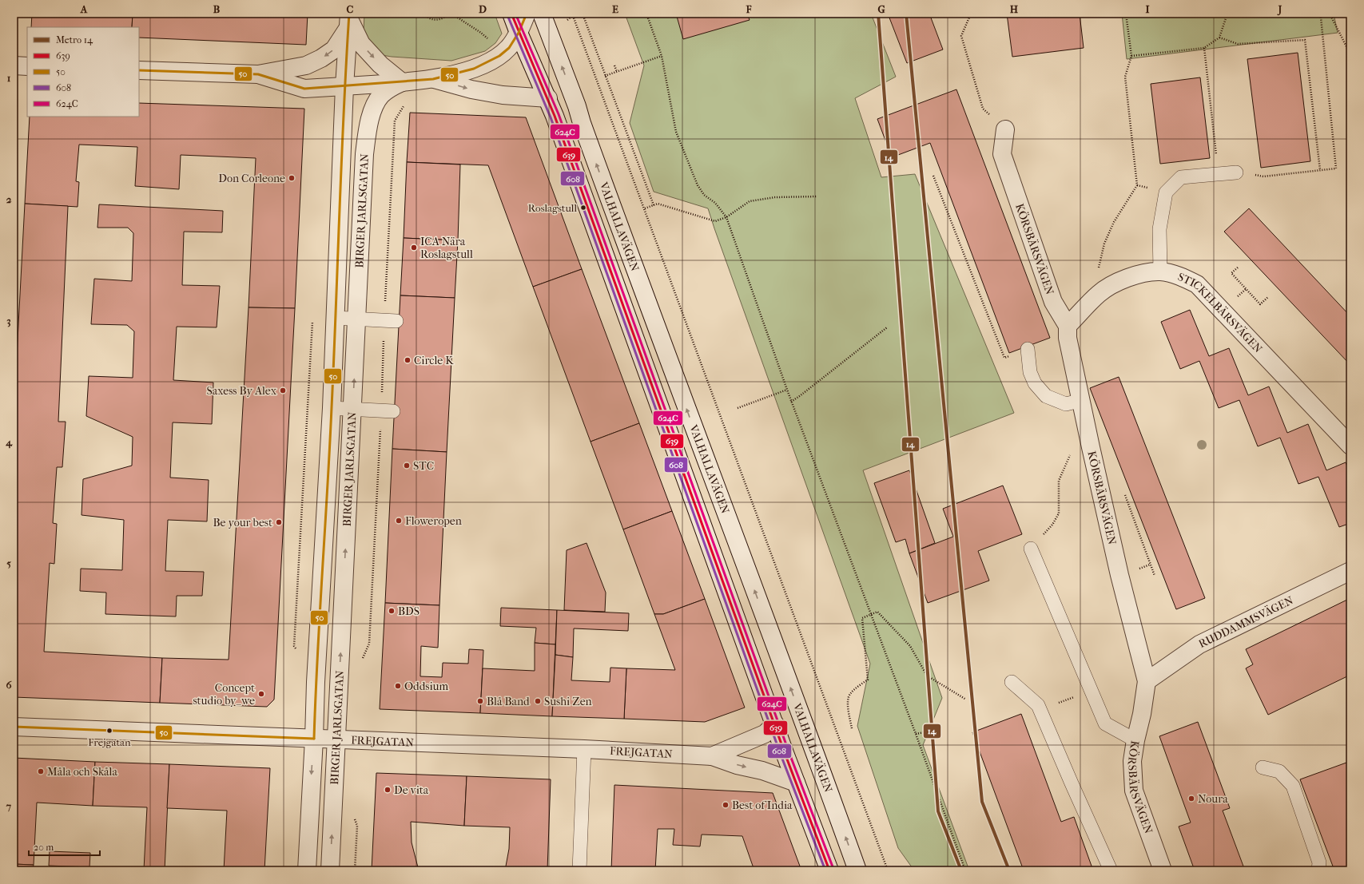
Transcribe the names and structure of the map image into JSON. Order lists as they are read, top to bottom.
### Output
{
  "streets": {
    "street": [
      "BIRGER JARLSGATAN",
      "VALHALLAVÄGEN",
      "KÖRSBÄRSVÄGEN",
      "STICKELBÄRSVÄGEN",
      "RUDDAMMSVÄGEN",
      "FREJGATAN"
    ]
  },
  "crossings": [
    ["BIRGER JARLSGATAN", "FREJGATAN"],
    ["VALHALLAVÄGEN", "FREJGATAN"],
    ["KÖRSBÄRSVÄGEN", "STICKELBÄRSVÄGEN"],
    ["KÖRSBÄRSVÄGEN", "RUDDAMMSVÄGEN"]
  ],
  "places": [
    "Don Corleone",
    "Roslagstull",
    "ICA Nära Roslagstull",
    "Circle K",
    "Saxess By Alex",
    "STC",
    "Floweropen",
    "Be your best",
    "BDS",
    "Oddsium",
    "Concept studio by_we",
    "Blå Band",
    "Sushi Zen",
    "Frejgatan",
    "Måla och Skåla",
    "De vita",
    "Noura",
    "Best of India"
  ],
  "lines": [
    "metro line 14",
    "transit line 639",
    "transit line 50",
    "transit line 624C",
    "transit line 608"
  ],
  "legend": [
    "Metro 14",
    "639",
    "50",
    "608",
    "624C"
  ],
  "scale_bar": "20 m",
  "grid": {
    "columns": [
      "A",
      "B",
      "C",
      "D",
      "E",
      "F",
      "G",
      "H",
      "I",
      "J"
    ],
    "rows": [
      "1",
      "2",
      "3",
      "4",
      "5",
      "6",
      "7"
    ]
  }
}
